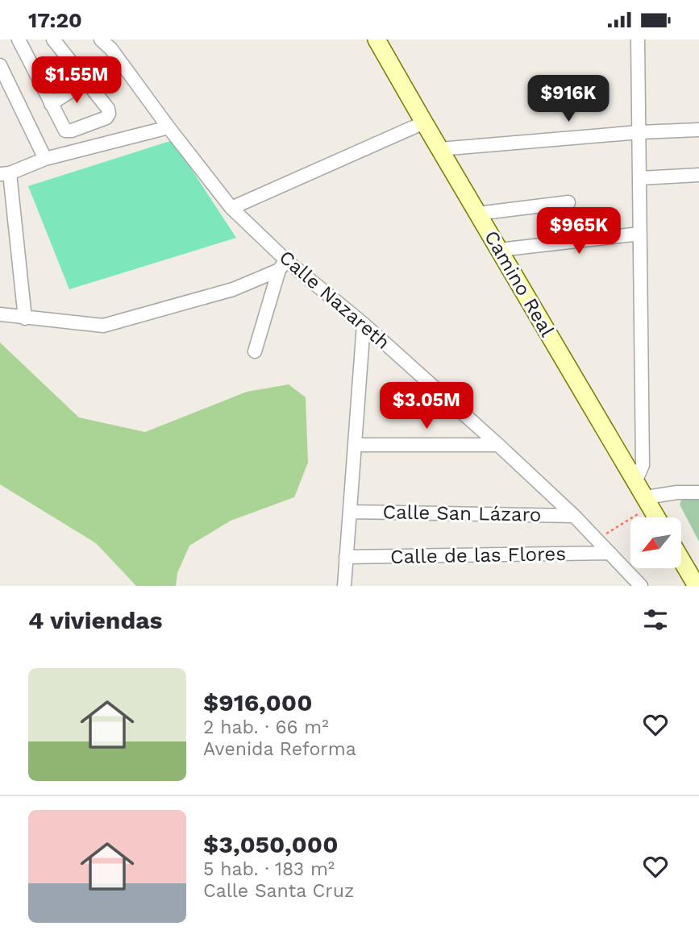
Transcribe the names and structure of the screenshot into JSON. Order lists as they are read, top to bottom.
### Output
{
  "streets": {
    "main road": ["Camino Real"],
    "street": ["Calle Nazareth", "Calle San Lázaro", "Calle de las Flores"]
  },
  "crossings": [
    ["Calle Nazareth", "Calle San Lázaro"],
    ["Calle Nazareth", "Calle de las Flores"]
  ],
  "north": "bottom left",
  "page": {
    "status": "17:20",
    "price": [
      "$1.55M",
      "$916K",
      "$965K",
      "$3.05M"
    ],
    "heading": "4 viviendas",
    "list": [
      {
        "name": "$916,000",
        "note": "2 hab. · 66 m² · Avenida Reforma"
      },
      {
        "name": "$3,050,000",
        "note": "5 hab. · 183 m² · Calle Santa Cruz"
      }
    ]
  }
}
